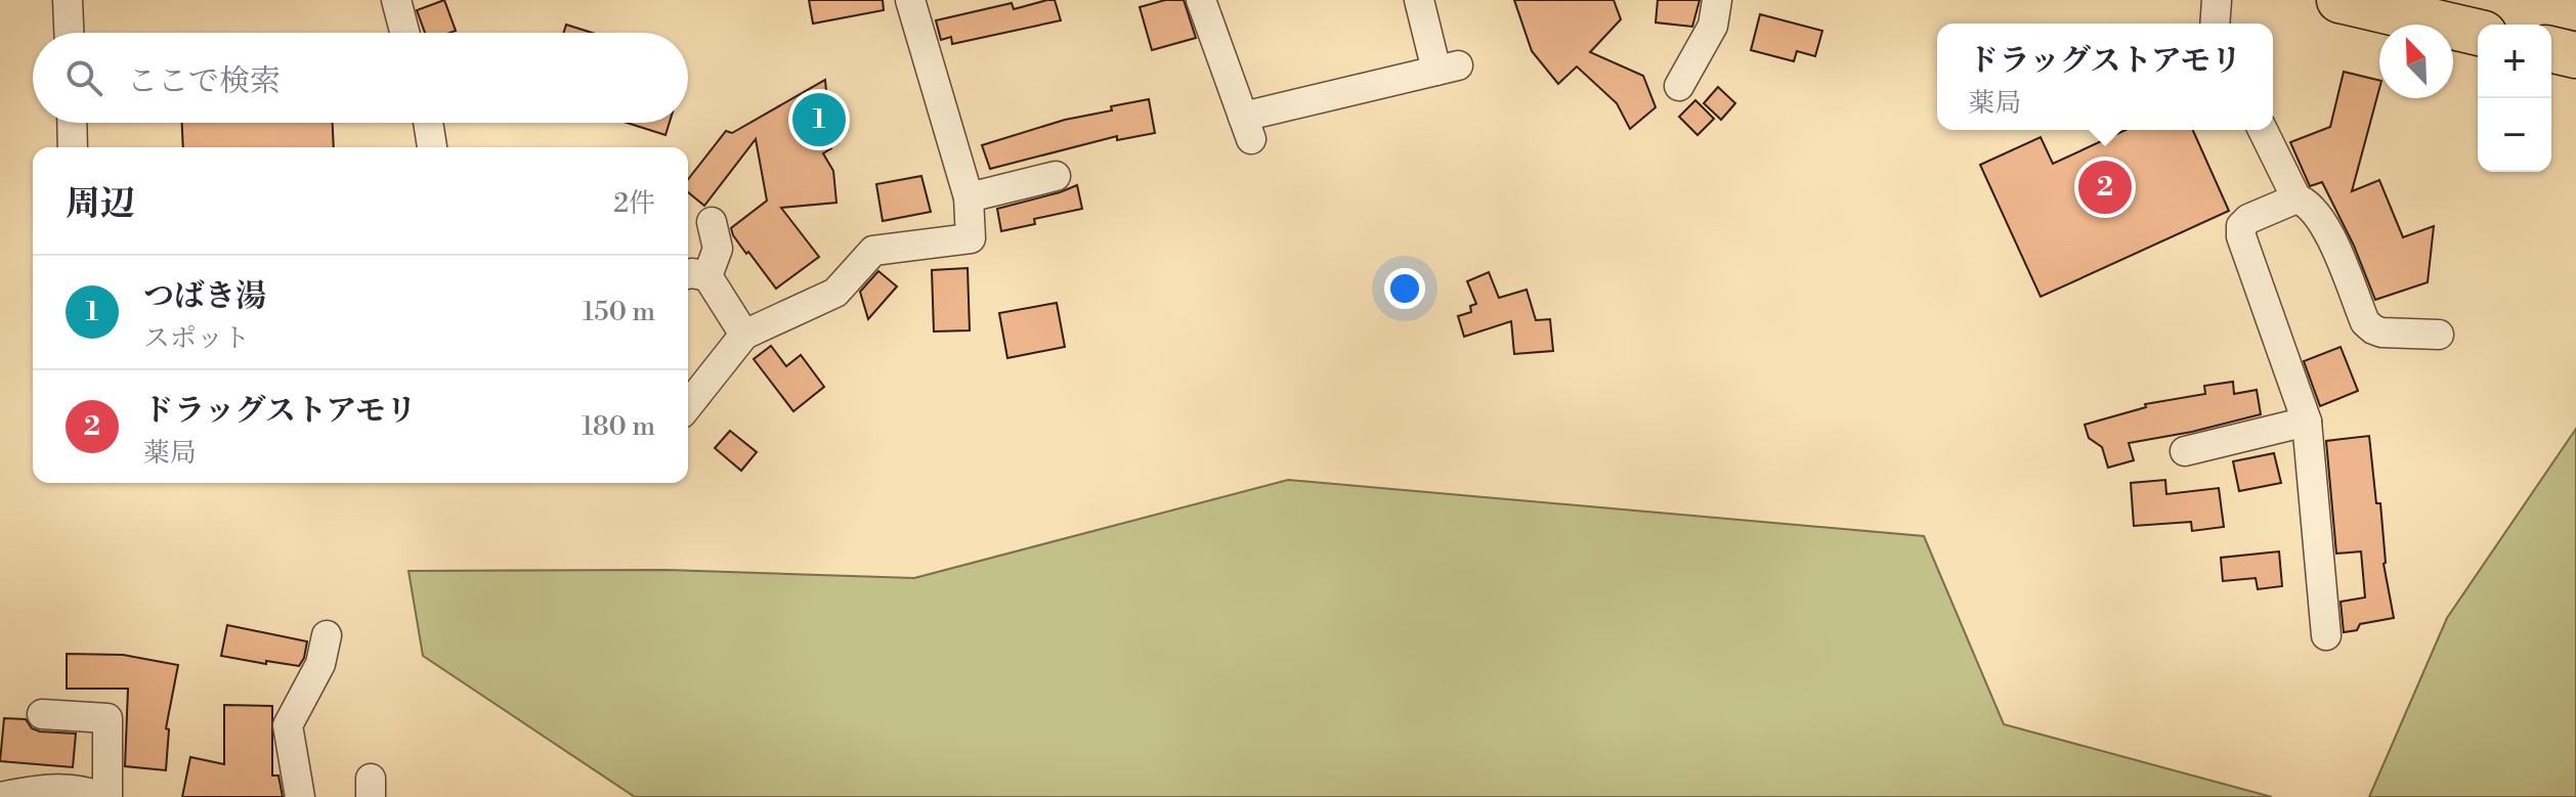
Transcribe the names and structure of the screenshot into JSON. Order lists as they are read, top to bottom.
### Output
{
  "north": "top left",
  "page": {
    "popup": ["ドラッグストアモリ", "薬局"],
    "map_buttons": ["+", "−"],
    "search": "ここで検索",
    "pins": ["1", "2"],
    "heading": ["周辺", "2件"],
    "list": [
      {
        "mark": "1",
        "name": "つばき湯",
        "note": "スポット",
        "value": "150 m"
      },
      {
        "mark": "2",
        "name": "ドラッグストアモリ",
        "note": "薬局",
        "value": "180 m"
      }
    ]
  }
}
